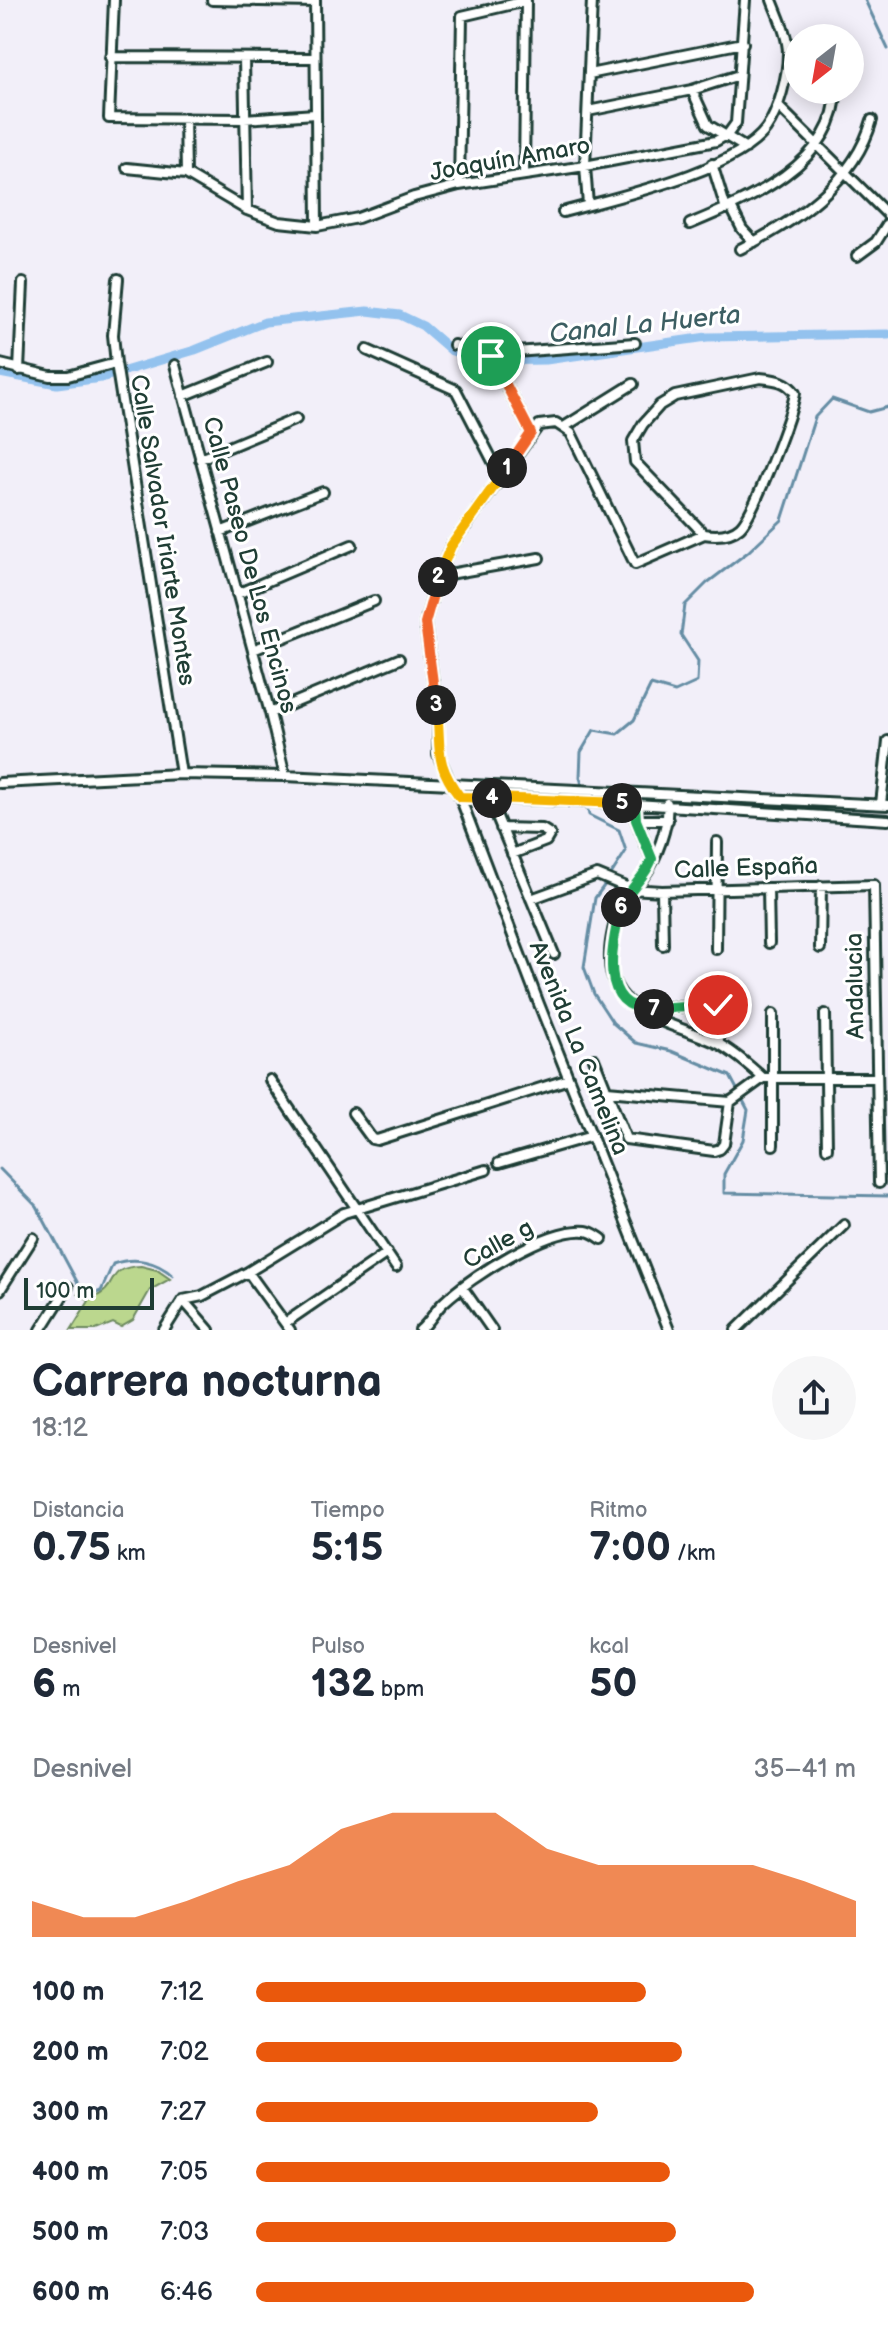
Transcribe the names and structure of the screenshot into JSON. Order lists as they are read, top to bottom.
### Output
{
  "streets": {
    "street": [
      "Joaquín Amaro",
      "Calle Salvador Iriarte Montes",
      "Calle Paseo De Los Encinos",
      "Calle España",
      "Andalucia",
      "Avenida La Camelina",
      "Calle g"
    ]
  },
  "crossings": [
    ["Calle España", "Andalucia"]
  ],
  "water": ["Canal La Huerta"],
  "scale_bar": "100 m",
  "north": "bottom left",
  "page": {
    "pins": [
      "1",
      "2",
      "3",
      "4",
      "5",
      "6",
      "7"
    ],
    "scale": "100 m",
    "heading": ["Carrera nocturna", "18:12"],
    "stats": [
      ["Distancia", "0.75 km"],
      ["Tiempo", "5:15"],
      ["Ritmo", "7:00 /km"],
      ["Desnivel", "6 m"],
      ["Pulso", "132 bpm"],
      ["kcal", "50"]
    ],
    "chart": ["Desnivel", "35–41 m"],
    "list": [
      {
        "name": "100 m",
        "note": "7:12"
      },
      {
        "name": "200 m",
        "note": "7:02"
      },
      {
        "name": "300 m",
        "note": "7:27"
      },
      {
        "name": "400 m",
        "note": "7:05"
      },
      {
        "name": "500 m",
        "note": "7:03"
      },
      {
        "name": "600 m",
        "note": "6:46"
      }
    ]
  }
}
